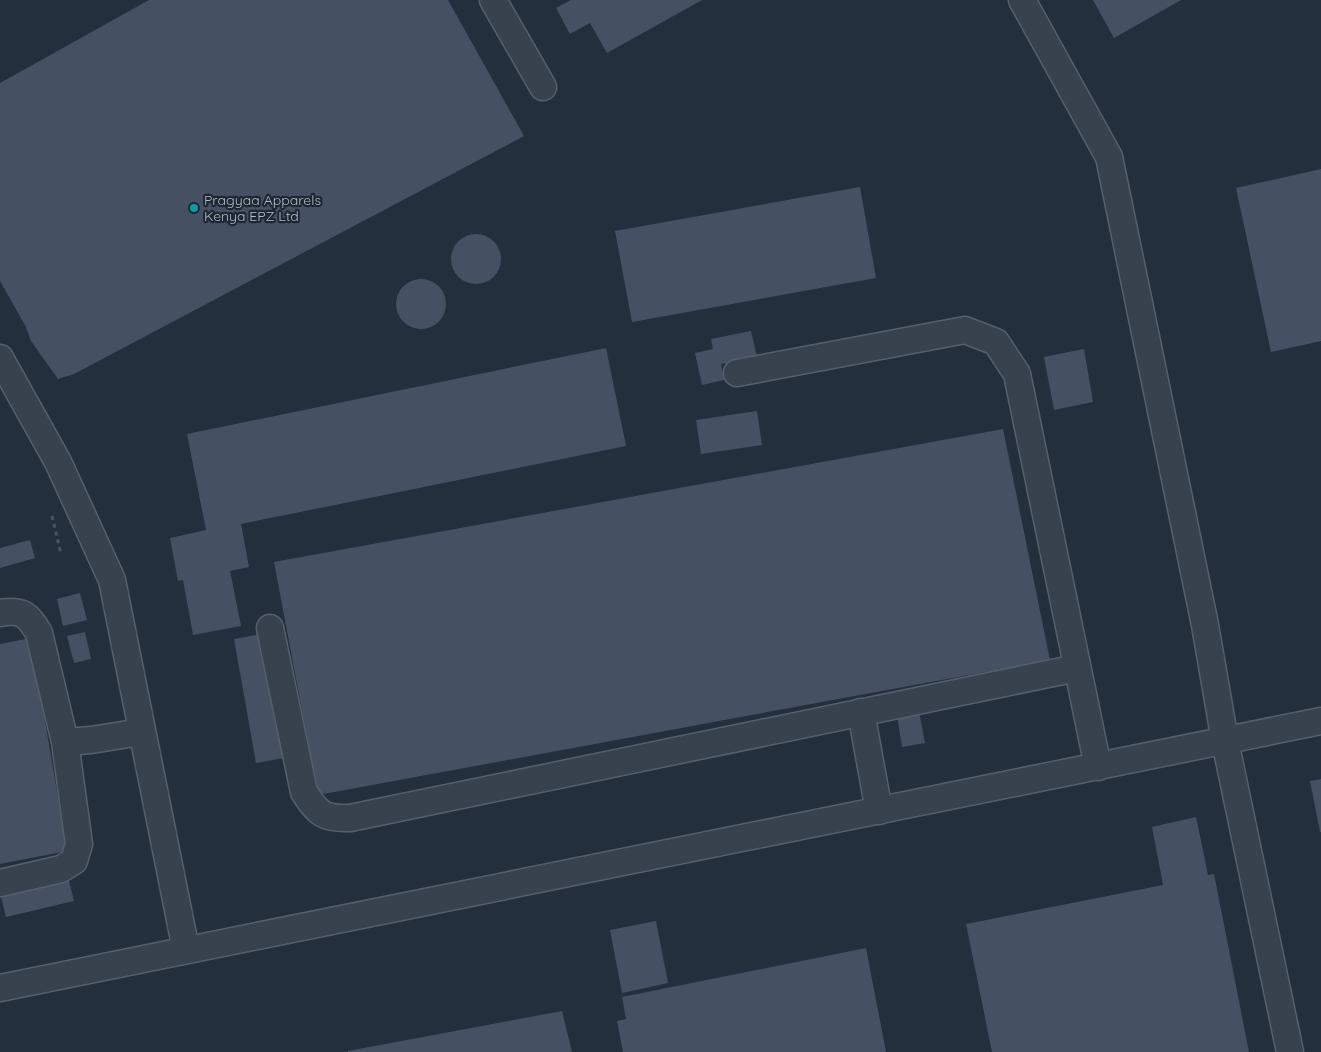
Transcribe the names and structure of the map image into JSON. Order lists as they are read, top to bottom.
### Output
{
  "places": ["Pragyaa Apparels Kenya EPZ Ltd"]
}
